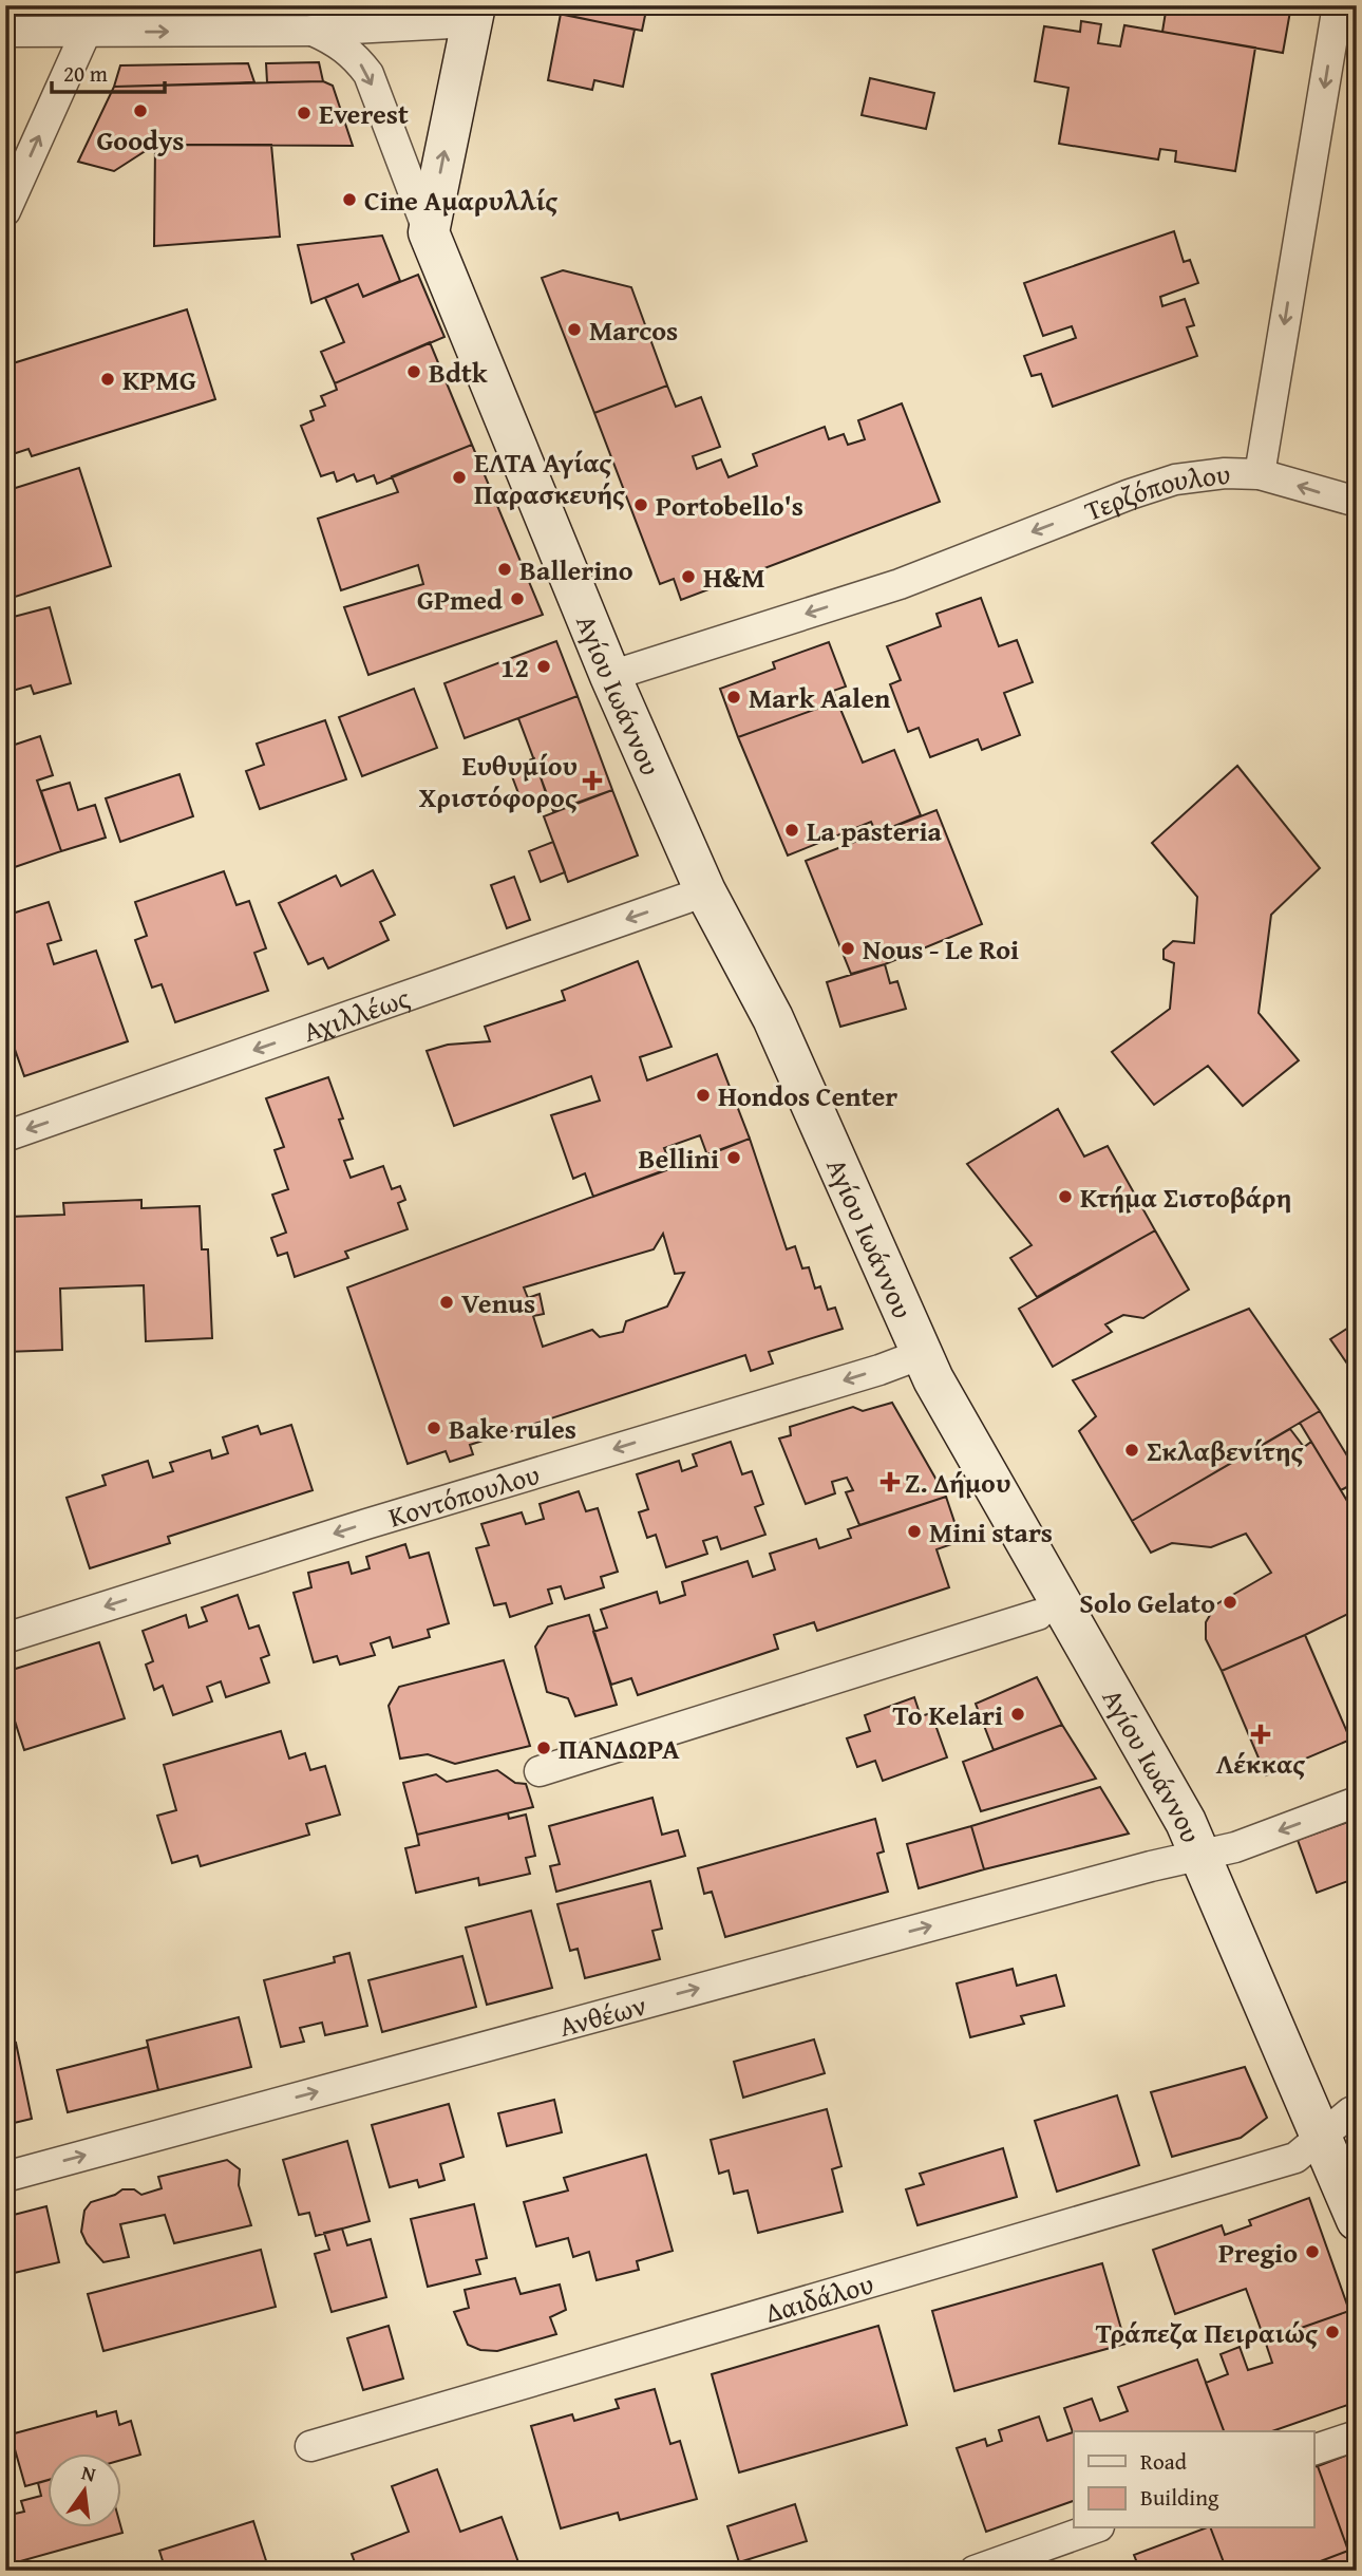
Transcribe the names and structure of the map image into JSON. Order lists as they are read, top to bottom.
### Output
{
  "streets": {
    "street": [
      "Τερζόπουλου",
      "Αγίου Ιωάννου",
      "Αχιλλέως",
      "Κοντόπουλου",
      "Ανθέων",
      "Δαιδάλου"
    ]
  },
  "crossings": [
    ["Τερζόπουλου", "Αγίου Ιωάννου"],
    ["Αγίου Ιωάννου", "Αχιλλέως"],
    ["Αγίου Ιωάννου", "Κοντόπουλου"],
    ["Αγίου Ιωάννου", "Ανθέων"],
    ["Αγίου Ιωάννου", "Δαιδάλου"]
  ],
  "one_way": ["Τερζόπουλου", "Αχιλλέως", "Κοντόπουλου"],
  "places": {
    "other": [
      "Goodys",
      "Everest",
      "Cine Αμαρυλλίς",
      "Marcos",
      "Bdtk",
      "KPMG",
      "ΕΛΤΑ Αγίας Παρασκευής",
      "Portobello's",
      "Ballerino",
      "H&M",
      "GPmed",
      "12",
      "Mark Aalen",
      "La pasteria",
      "Nous - Le Roi",
      "Hondos Center",
      "Bellini",
      "Κτήμα Σιστοβάρη",
      "Venus",
      "Bake rules",
      "Σκλαβενίτης",
      "Mini stars",
      "Solo Gelato",
      "To Kelari",
      "ΠΑΝΔΩΡΑ",
      "Pregio",
      "Τράπεζα Πειραιώς"
    ],
    "health": ["Ευθυμίου Χριστόφορος", "Ζ. Δήμου", "Λέκκας"]
  },
  "legend": ["Road", "Building"],
  "scale_bar": "20 m",
  "north": "top"
}
